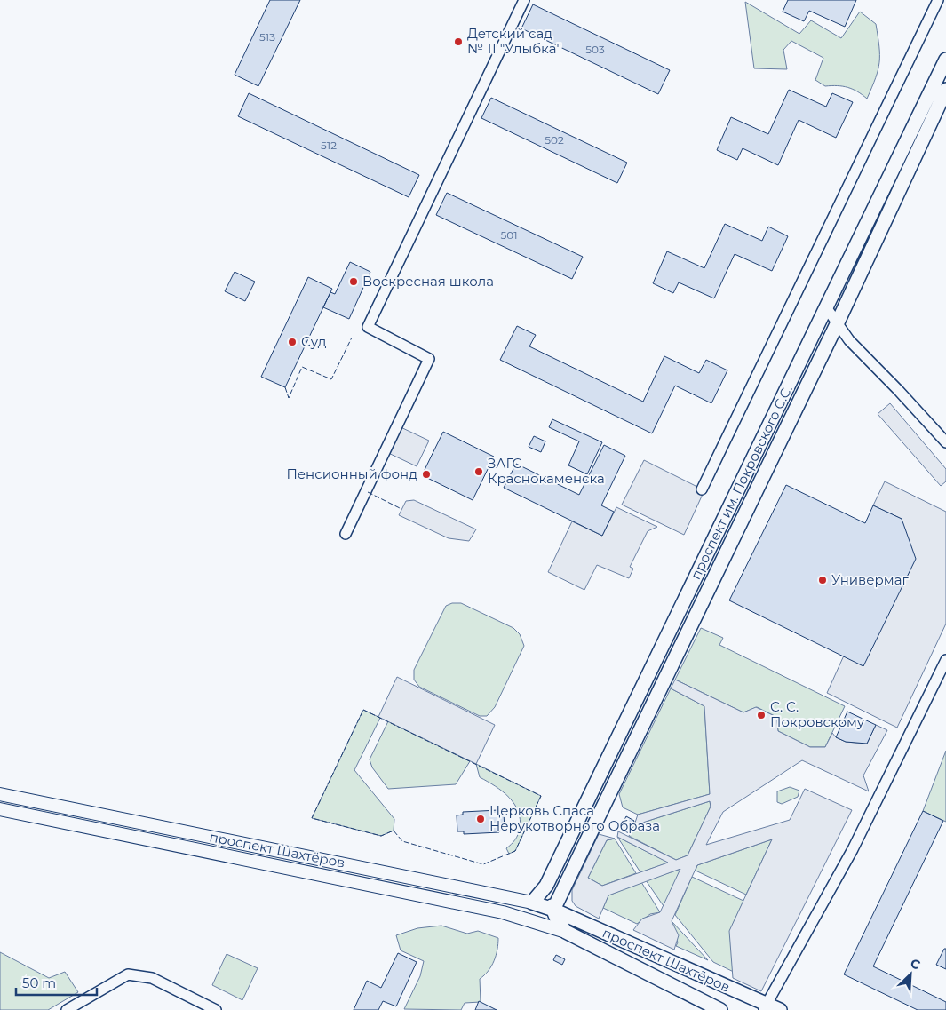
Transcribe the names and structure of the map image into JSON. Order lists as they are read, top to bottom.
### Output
{
  "streets": {
    "main road": ["проспект им. Покровского С.С.", "проспект Шахтёров"]
  },
  "crossings": [
    ["проспект им. Покровского С.С.", "проспект Шахтёров"]
  ],
  "places": [
    "Детский сад № 11 \"Улыбка\"",
    "Воскресная школа",
    "Суд",
    "ЗАГС Краснокаменска",
    "Пенсионный фонд",
    "Универмаг",
    "С. С. Покровскому",
    "Церковь Спаса Нерукотворного Образа"
  ],
  "house_numbers": [
    "513",
    "503",
    "502",
    "512",
    "501"
  ],
  "scale_bar": "50 m",
  "north": "top right"
}
